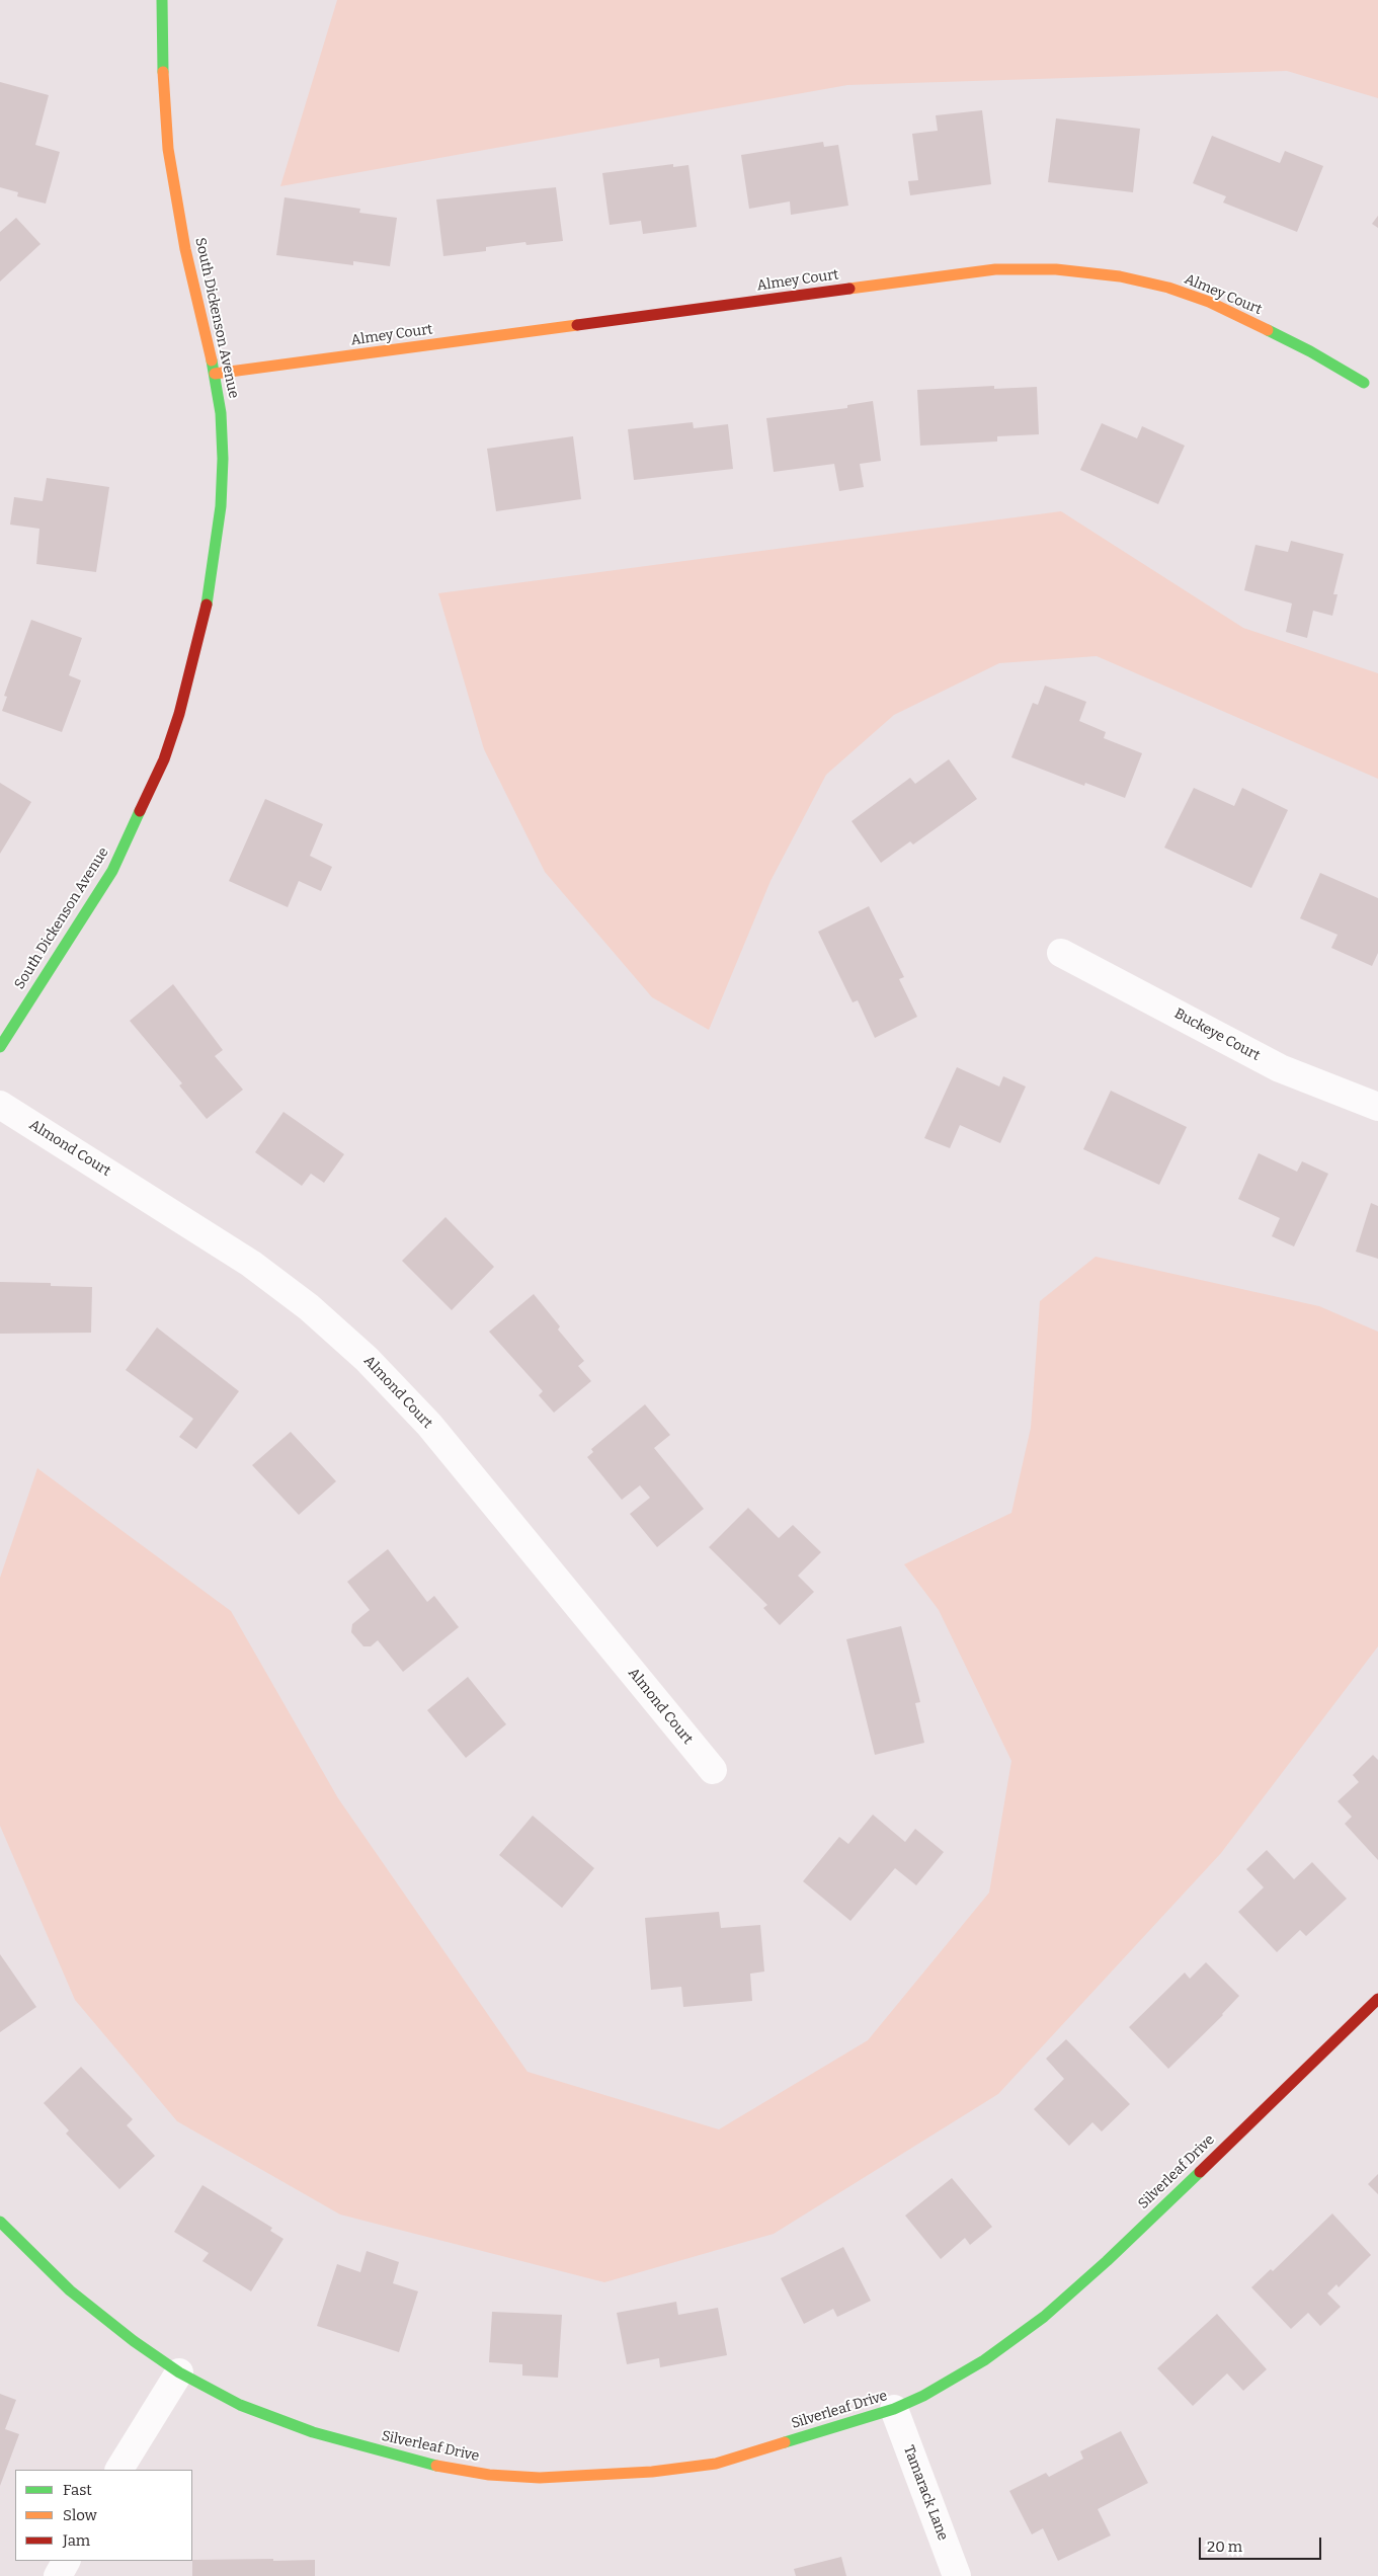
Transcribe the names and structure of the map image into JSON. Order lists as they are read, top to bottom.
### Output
{
  "streets": {
    "street": [
      "Almey Court",
      "South Dickenson Avenue",
      "Buckeye Court",
      "Almond Court",
      "Silverleaf Drive",
      "Tamarack Lane"
    ]
  },
  "crossings": [
    ["Almey Court", "South Dickenson Avenue"],
    ["Silverleaf Drive", "Tamarack Lane"]
  ],
  "legend": ["Fast", "Slow", "Jam"],
  "scale_bar": "20 m"
}
